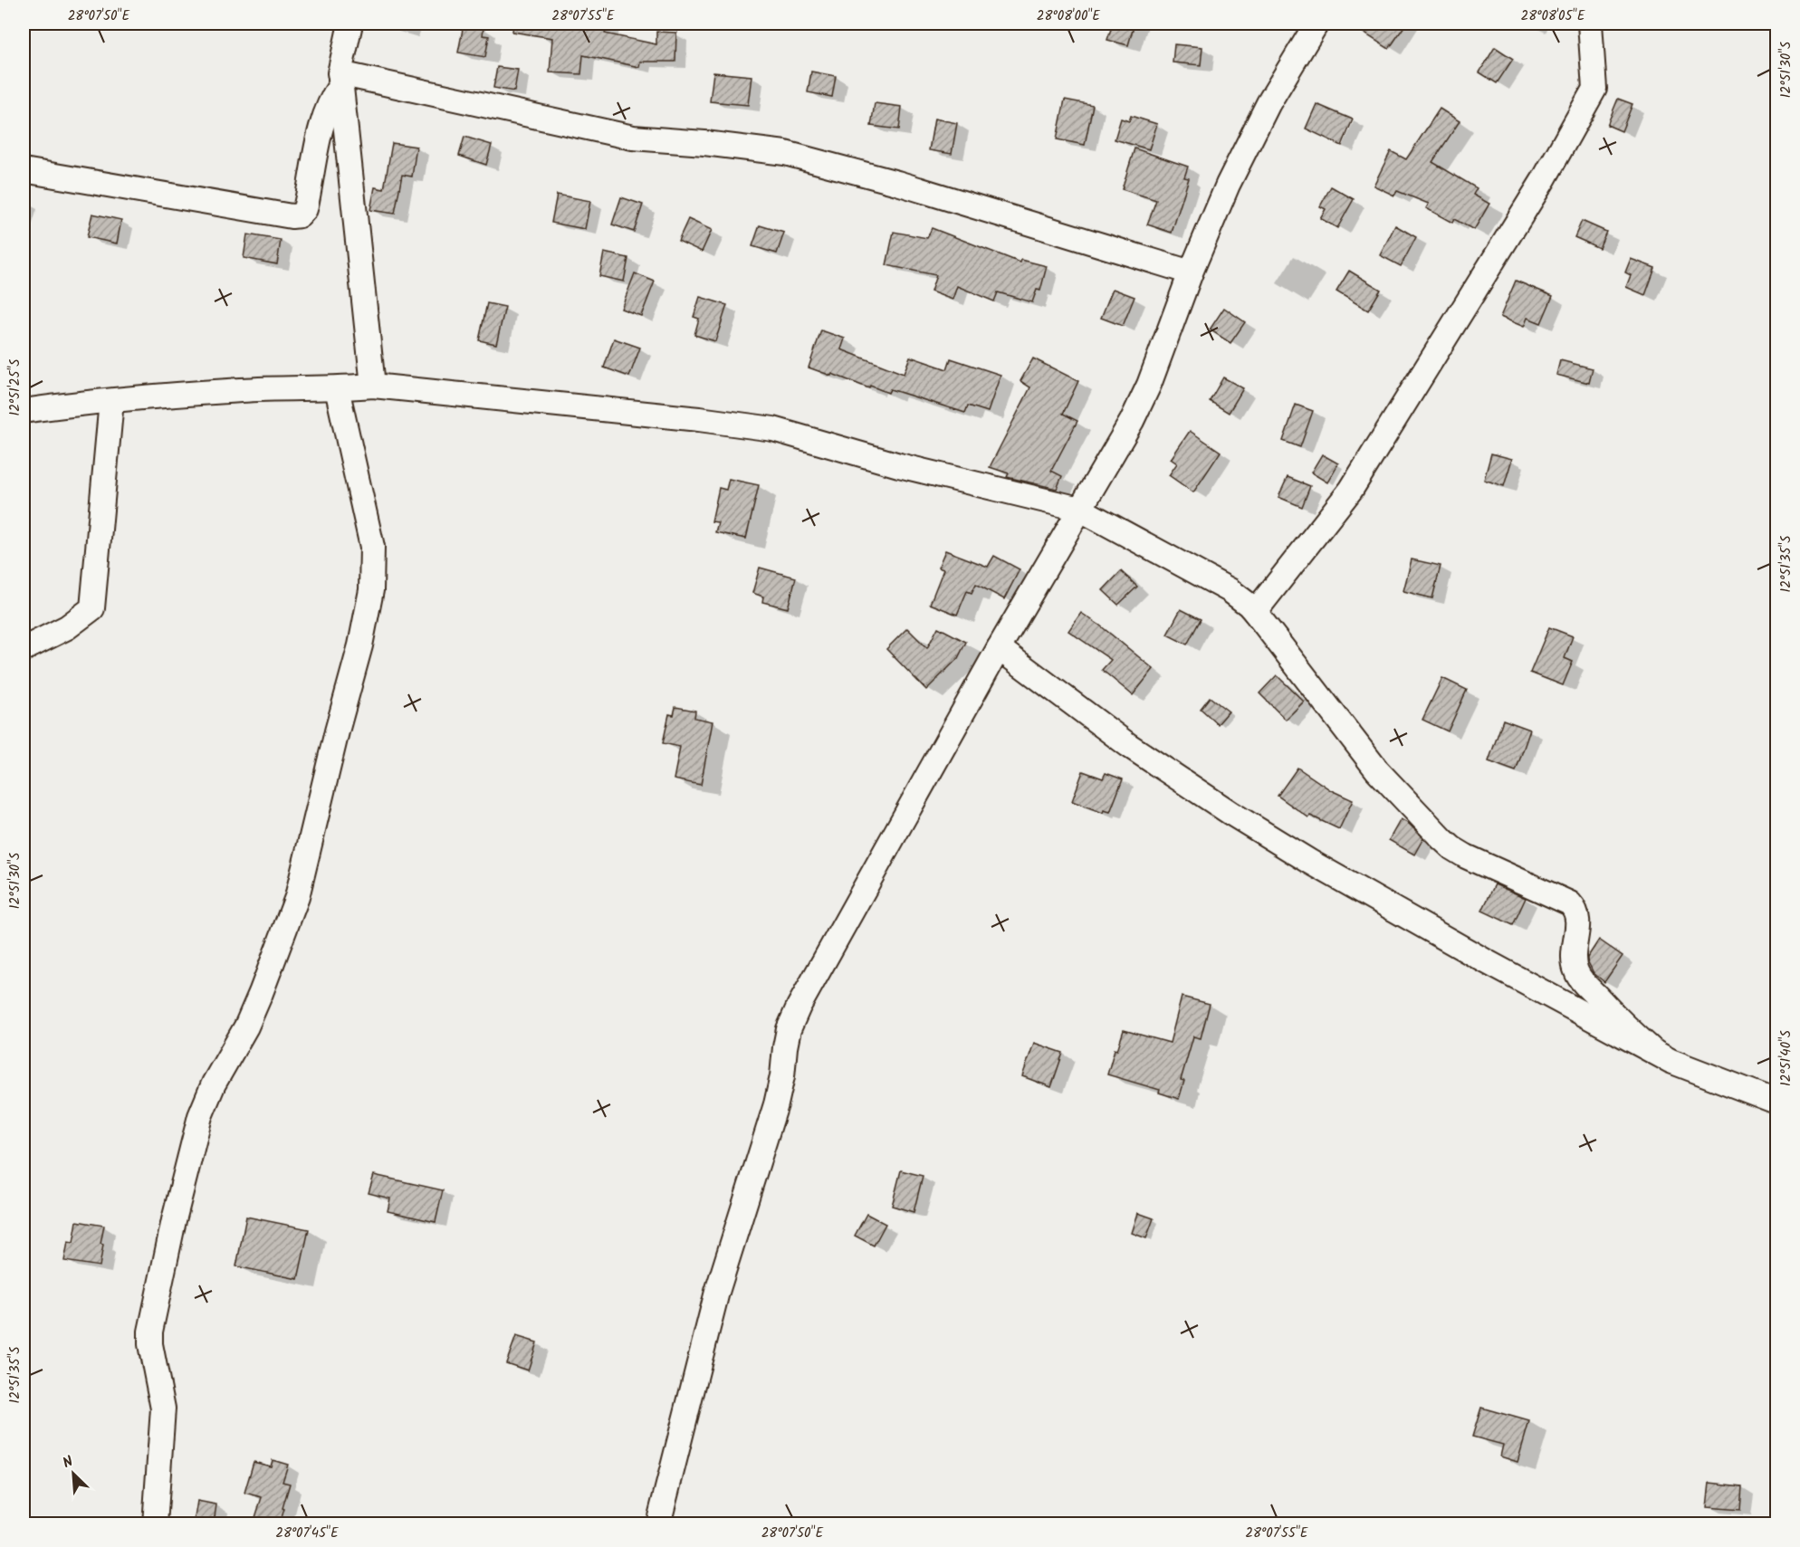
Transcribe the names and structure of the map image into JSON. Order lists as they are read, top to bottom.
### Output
{
  "north": "top left",
  "coordinates": [
    "28°07'50\"E",
    "28°07'55\"E",
    "28°08'00\"E",
    "28°08'05\"E",
    "12°51'30\"S",
    "12°51'25\"S",
    "12°51'35\"S",
    "12°51'40\"S",
    "28°07'45\"E"
  ]
}
